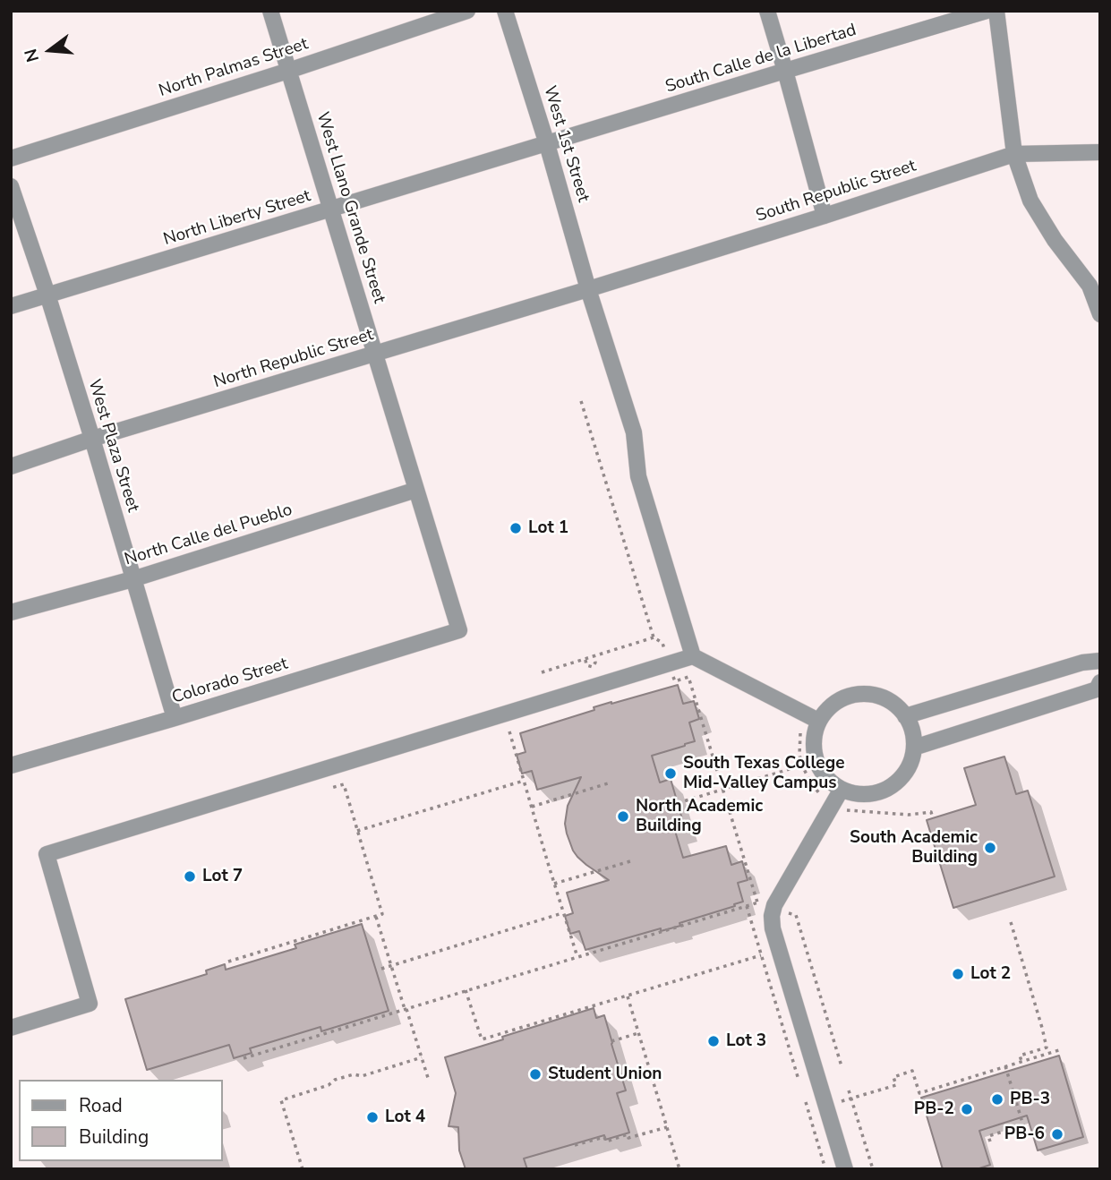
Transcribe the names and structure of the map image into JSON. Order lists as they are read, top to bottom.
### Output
{
  "streets": {
    "street": [
      "South Calle de la Libertad",
      "North Palmas Street",
      "West 1st Street",
      "South Republic Street",
      "West Llano Grande Street",
      "North Liberty Street",
      "North Republic Street",
      "West Plaza Street",
      "North Calle del Pueblo",
      "Colorado Street"
    ]
  },
  "crossings": [
    ["South Calle de la Libertad", "West 1st Street"],
    ["South Calle de la Libertad", "North Liberty Street"],
    ["North Palmas Street", "West Llano Grande Street"],
    ["West 1st Street", "South Republic Street"],
    ["West 1st Street", "North Liberty Street"],
    ["West 1st Street", "North Republic Street"],
    ["South Republic Street", "North Republic Street"],
    ["West Llano Grande Street", "North Liberty Street"],
    ["West Llano Grande Street", "North Republic Street"],
    ["West Llano Grande Street", "North Calle del Pueblo"],
    ["West Llano Grande Street", "Colorado Street"],
    ["North Liberty Street", "West Plaza Street"],
    ["North Republic Street", "West Plaza Street"],
    ["West Plaza Street", "North Calle del Pueblo"],
    ["West Plaza Street", "Colorado Street"]
  ],
  "places": [
    "Lot 1",
    "South Texas College Mid-Valley Campus",
    "North Academic Building",
    "South Academic Building",
    "Lot 7",
    "Lot 2",
    "Lot 3",
    "Student Union",
    "PB-3",
    "PB-2",
    "Lot 4",
    "PB-6"
  ],
  "legend": ["Road", "Building"],
  "north": "left"
}
